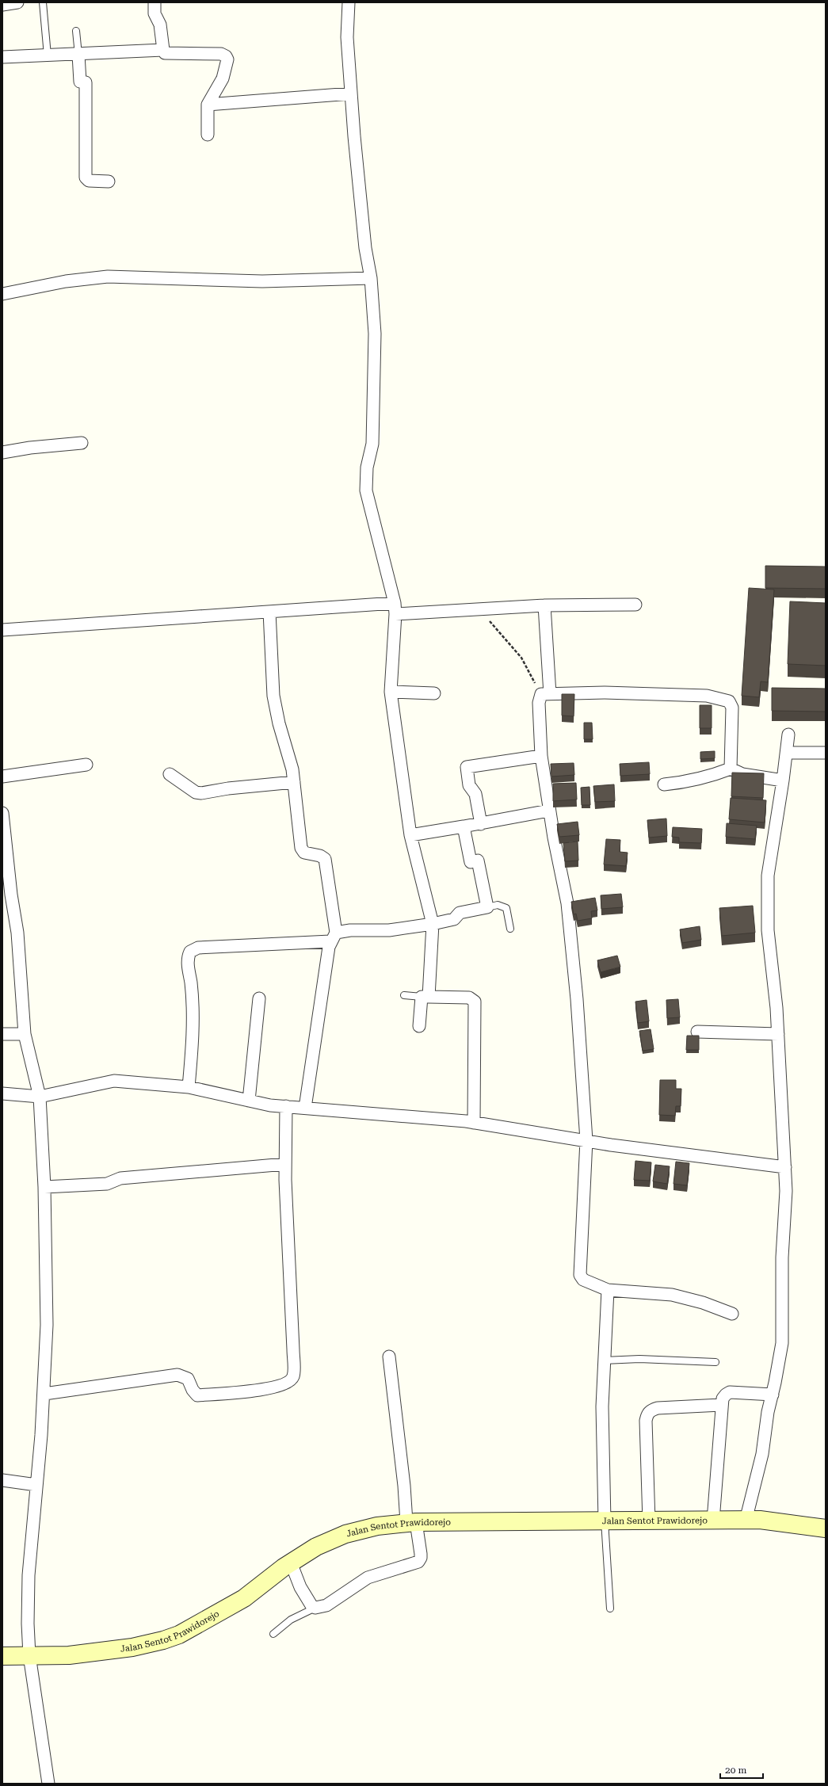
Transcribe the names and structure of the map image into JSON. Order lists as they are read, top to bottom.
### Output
{
  "streets": {
    "main road": ["Jalan Sentot Prawidorejo"]
  },
  "scale_bar": "20 m"
}
